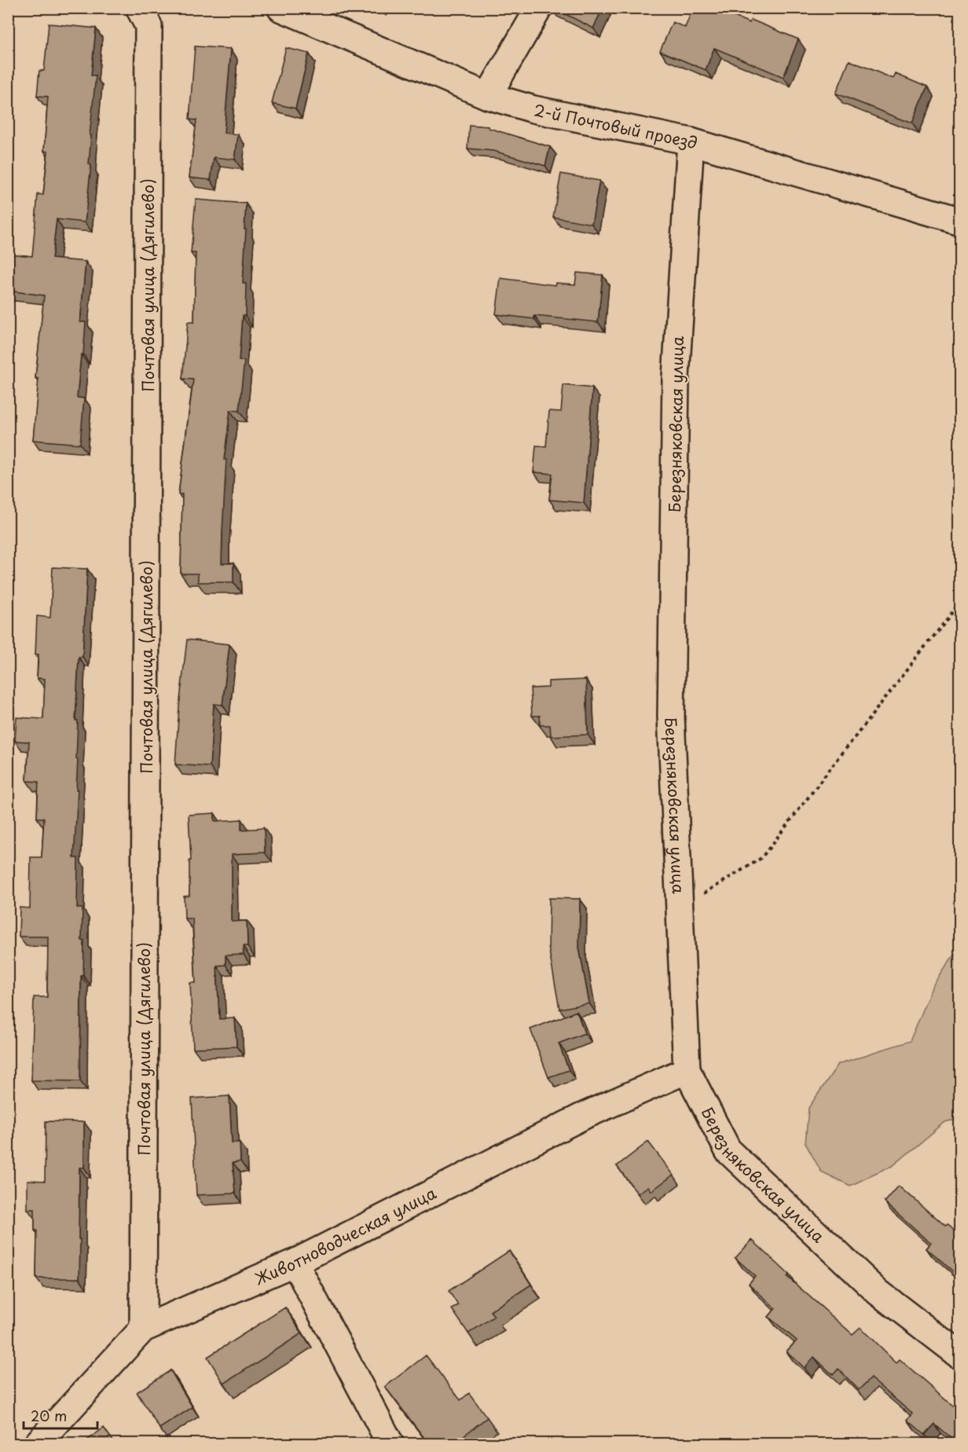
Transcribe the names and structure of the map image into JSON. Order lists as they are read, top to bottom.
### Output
{
  "streets": {
    "street": [
      "2-й Почтовый проезд",
      "Почтовая улица (Дягилево)",
      "Березняковская улица",
      "Животноводческая улица"
    ]
  },
  "crossings": [
    ["2-й Почтовый проезд", "Березняковская улица"],
    ["Почтовая улица (Дягилево)", "Животноводческая улица"],
    ["Березняковская улица", "Животноводческая улица"]
  ],
  "scale_bar": "20 m"
}
